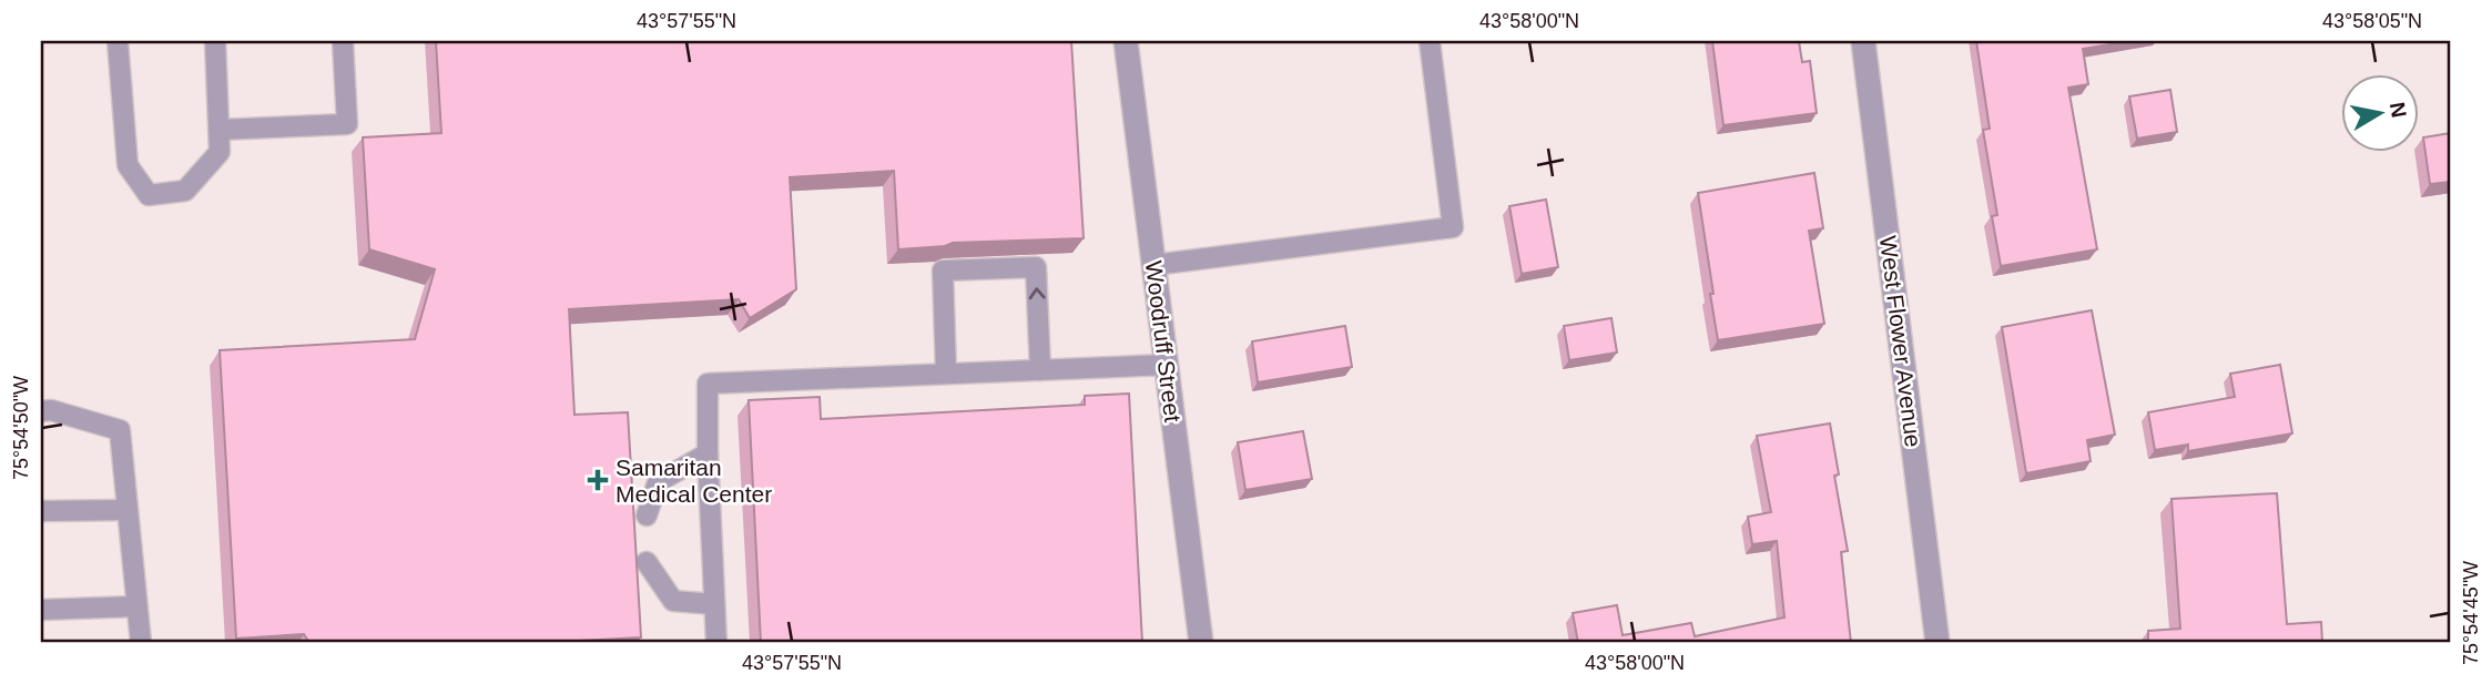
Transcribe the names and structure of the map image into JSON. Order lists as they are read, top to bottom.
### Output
{
  "streets": {
    "street": ["Woodruff Street", "West Flower Avenue"]
  },
  "places": {
    "health": ["Samaritan Medical Center"]
  },
  "north": "right",
  "coordinates": [
    "43°57'55\"N",
    "43°58'00\"N",
    "43°58'05\"N",
    "75°54'50\"W",
    "75°54'45\"W"
  ]
}
